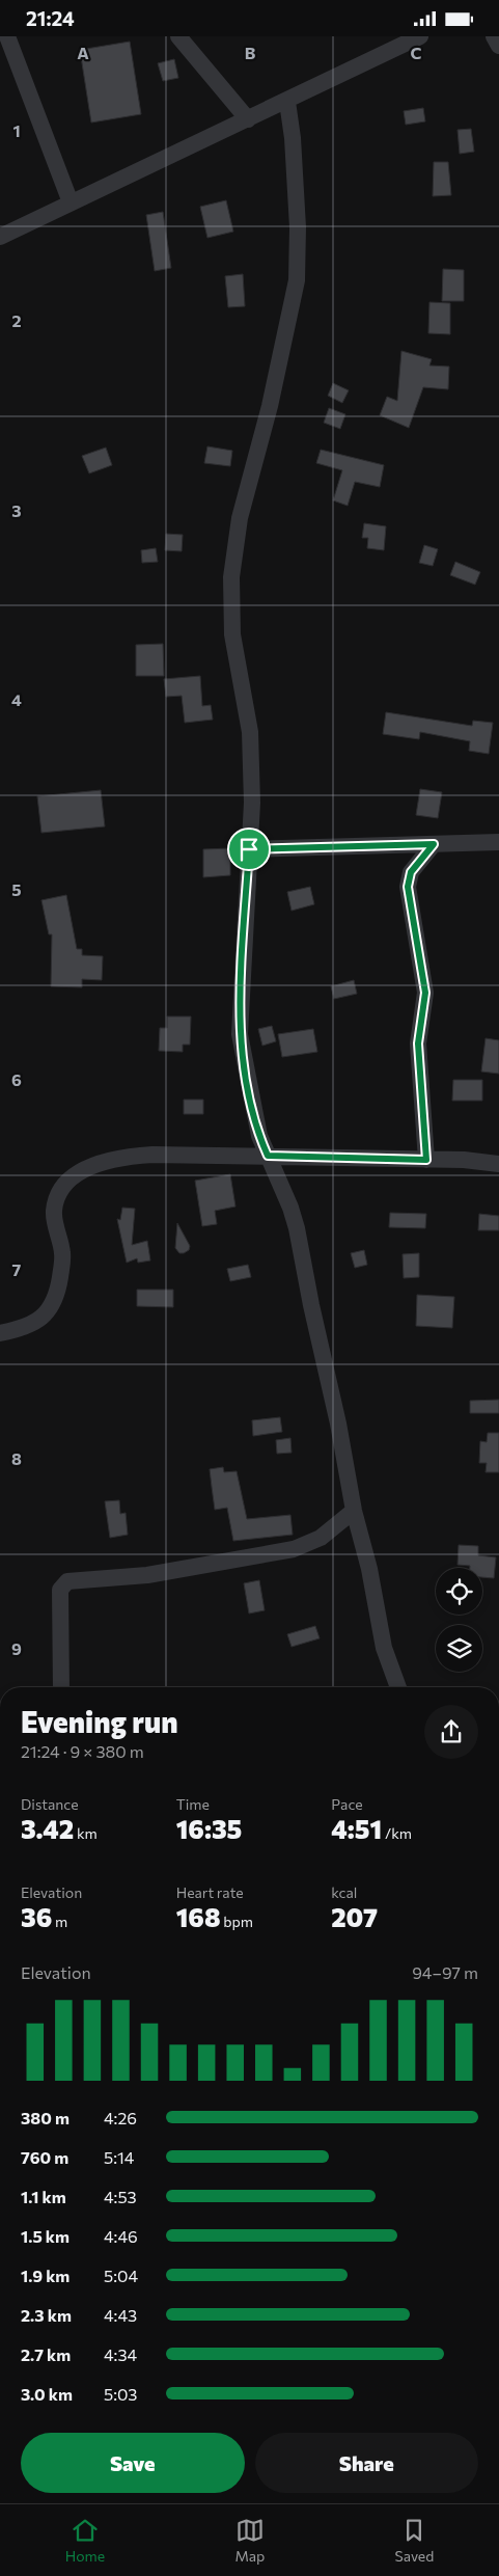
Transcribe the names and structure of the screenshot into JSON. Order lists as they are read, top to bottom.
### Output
{
  "page": {
    "status": "21:24",
    "heading": ["Evening run", "21:24 · 9 × 380 m"],
    "stats": [
      ["Distance", "3.42 km"],
      ["Time", "16:35"],
      ["Pace", "4:51 /km"],
      ["Elevation", "36 m"],
      ["Heart rate", "168 bpm"],
      ["kcal", "207"]
    ],
    "chart": ["Elevation", "94–97 m"],
    "list": [
      {
        "name": "380 m",
        "note": "4:26"
      },
      {
        "name": "760 m",
        "note": "5:14"
      },
      {
        "name": "1.1 km",
        "note": "4:53"
      },
      {
        "name": "1.5 km",
        "note": "4:46"
      },
      {
        "name": "1.9 km",
        "note": "5:04"
      },
      {
        "name": "2.3 km",
        "note": "4:43"
      },
      {
        "name": "2.7 km",
        "note": "4:34"
      },
      {
        "name": "3.0 km",
        "note": "5:03"
      }
    ],
    "buttons": ["Save", "Share"],
    "tabs": ["Home", "Map", "Saved"]
  },
  "grid": {
    "columns": ["A", "B", "C"],
    "rows": [
      "1",
      "2",
      "3",
      "4",
      "5",
      "6",
      "7",
      "8",
      "9"
    ]
  }
}
